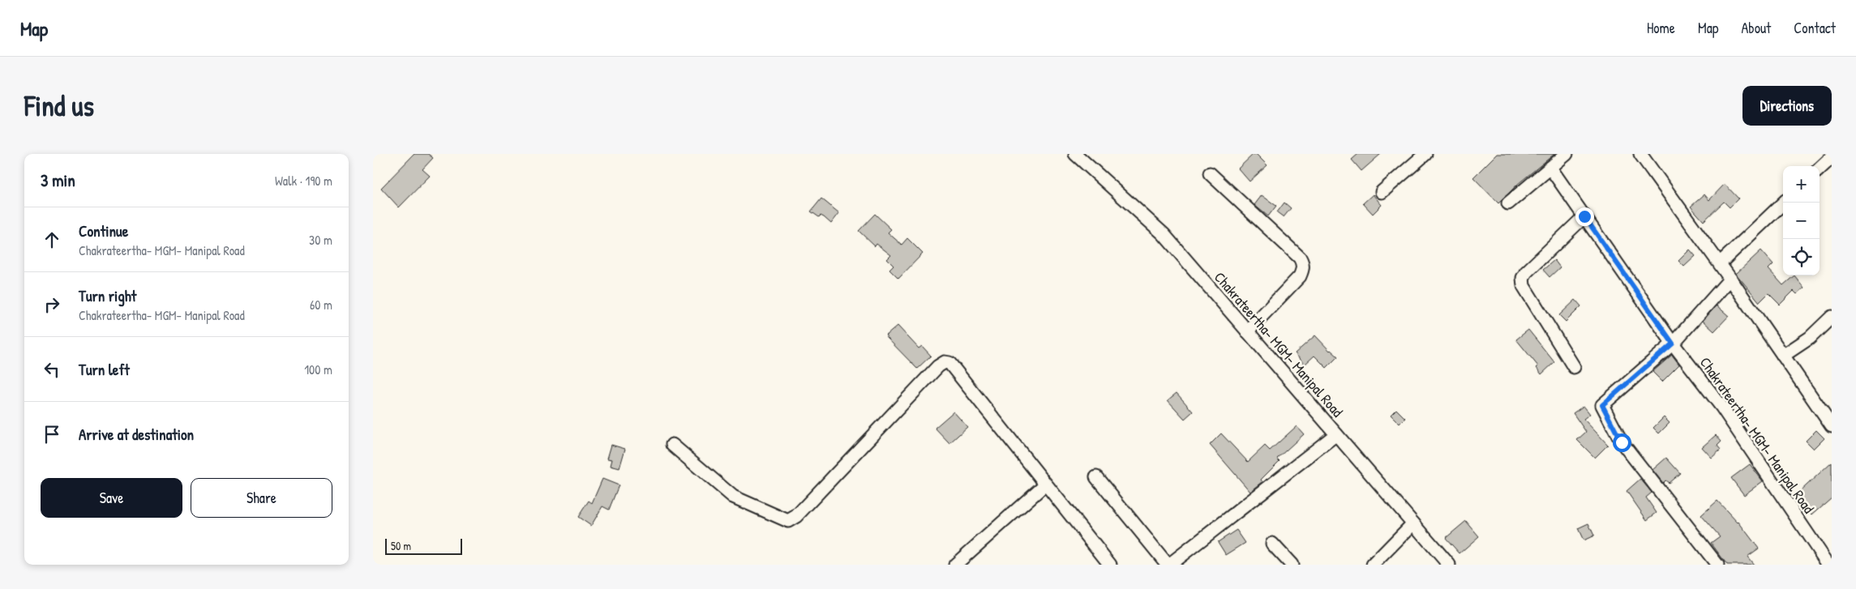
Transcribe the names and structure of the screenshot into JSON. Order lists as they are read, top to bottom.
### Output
{
  "streets": {
    "street": ["Chakrateertha- MGM- Manipal Road"]
  },
  "scale_bar": "50 m",
  "page": {
    "header": "Map",
    "nav": [
      "Home",
      "Map",
      "About",
      "Contact"
    ],
    "buttons": [
      "Directions",
      ["Save", "Share"]
    ],
    "title": "Find us",
    "heading": ["3 min", "Walk · 190 m"],
    "map_buttons": ["+", "−"],
    "list": [
      ["Continue", "Chakrateertha- MGM- Manipal Road", "30 m"],
      ["Turn right", "Chakrateertha- MGM- Manipal Road", "60 m"],
      ["Turn left", "100 m"],
      "Arrive at destination"
    ],
    "scale": "50 m"
  }
}
